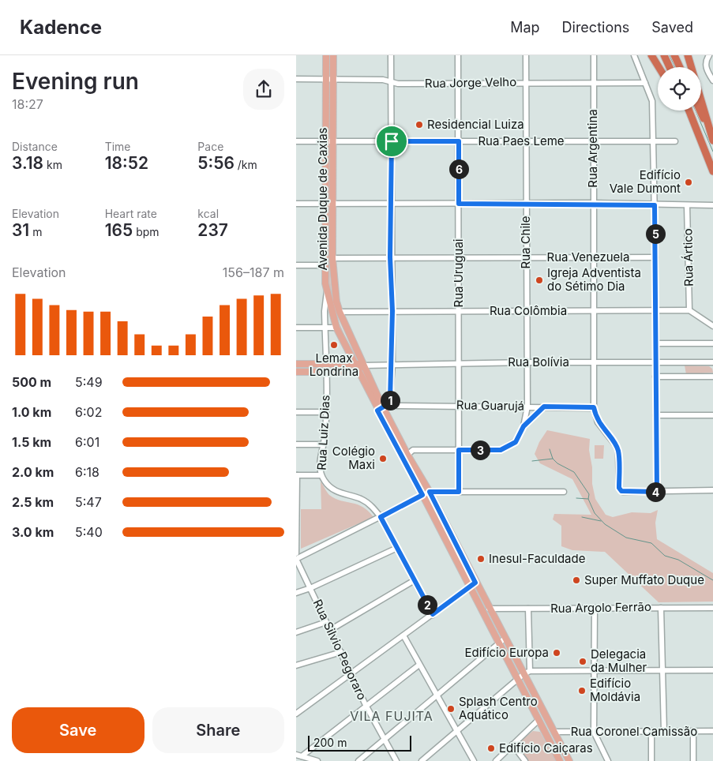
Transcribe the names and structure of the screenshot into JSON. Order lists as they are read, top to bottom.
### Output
{
  "streets": {
    "main road": ["Avenida Duque de Caxias"],
    "street": [
      "Rua Jorge Velho",
      "Rua Paes Leme",
      "Rua Argentina",
      "Rua Chile",
      "Rua Venezuela",
      "Rua Ártico",
      "Rua Uruguai",
      "Rua Colômbia",
      "Rua Bolívia",
      "Rua Guarujá",
      "Rua Luiz Dias",
      "Rua Argolo Ferrão",
      "Rua Silvio Pegoraro",
      "Rua Coronel Camissão"
    ]
  },
  "crossings": [
    ["Rua Jorge Velho", "Rua Argentina"],
    ["Rua Jorge Velho", "Avenida Duque de Caxias"],
    ["Rua Jorge Velho", "Rua Chile"],
    ["Rua Jorge Velho", "Rua Uruguai"],
    ["Rua Paes Leme", "Rua Argentina"],
    ["Rua Paes Leme", "Avenida Duque de Caxias"],
    ["Rua Paes Leme", "Rua Chile"],
    ["Rua Paes Leme", "Rua Uruguai"],
    ["Rua Argentina", "Rua Venezuela"],
    ["Rua Argentina", "Rua Colômbia"],
    ["Rua Argentina", "Rua Bolívia"],
    ["Rua Argentina", "Rua Guarujá"],
    ["Avenida Duque de Caxias", "Rua Venezuela"],
    ["Avenida Duque de Caxias", "Rua Colômbia"],
    ["Avenida Duque de Caxias", "Rua Bolívia"],
    ["Avenida Duque de Caxias", "Rua Luiz Dias"],
    ["Avenida Duque de Caxias", "Rua Argolo Ferrão"],
    ["Avenida Duque de Caxias", "Rua Coronel Camissão"],
    ["Rua Chile", "Rua Venezuela"],
    ["Rua Chile", "Rua Colômbia"],
    ["Rua Chile", "Rua Bolívia"],
    ["Rua Chile", "Rua Guarujá"],
    ["Rua Venezuela", "Rua Uruguai"],
    ["Rua Ártico", "Rua Colômbia"],
    ["Rua Uruguai", "Rua Colômbia"],
    ["Rua Uruguai", "Rua Bolívia"],
    ["Rua Uruguai", "Rua Guarujá"]
  ],
  "districts": ["VILA FUJITA"],
  "places": [
    "Residencial Luiza",
    "Edifício Vale Dumont",
    "Igreja Adventista do Sétimo Dia",
    "Lemax Londrina",
    "Colégio Maxi",
    "Inesul-Faculdade",
    "Super Muffato Duque",
    "Edifício Europa",
    "Delegacia da Mulher",
    "Edifício Moldávia",
    "Splash Centro Aquático",
    "Edifício Caiçaras"
  ],
  "scale_bar": "200 m",
  "page": {
    "header": "Kadence",
    "nav": ["Map", "Directions", "Saved"],
    "heading": ["Evening run", "18:27"],
    "stats": [
      ["Distance", "3.18 km"],
      ["Time", "18:52"],
      ["Pace", "5:56 /km"],
      ["Elevation", "31 m"],
      ["Heart rate", "165 bpm"],
      ["kcal", "237"]
    ],
    "pins": [
      "6",
      "5",
      "1",
      "3",
      "4",
      "2"
    ],
    "chart": ["Elevation", "156–187 m"],
    "list": [
      {
        "name": "500 m",
        "note": "5:49"
      },
      {
        "name": "1.0 km",
        "note": "6:02"
      },
      {
        "name": "1.5 km",
        "note": "6:01"
      },
      {
        "name": "2.0 km",
        "note": "6:18"
      },
      {
        "name": "2.5 km",
        "note": "5:47"
      },
      {
        "name": "3.0 km",
        "note": "5:40"
      }
    ],
    "buttons": ["Save", "Share"],
    "scale": "200 m"
  }
}
